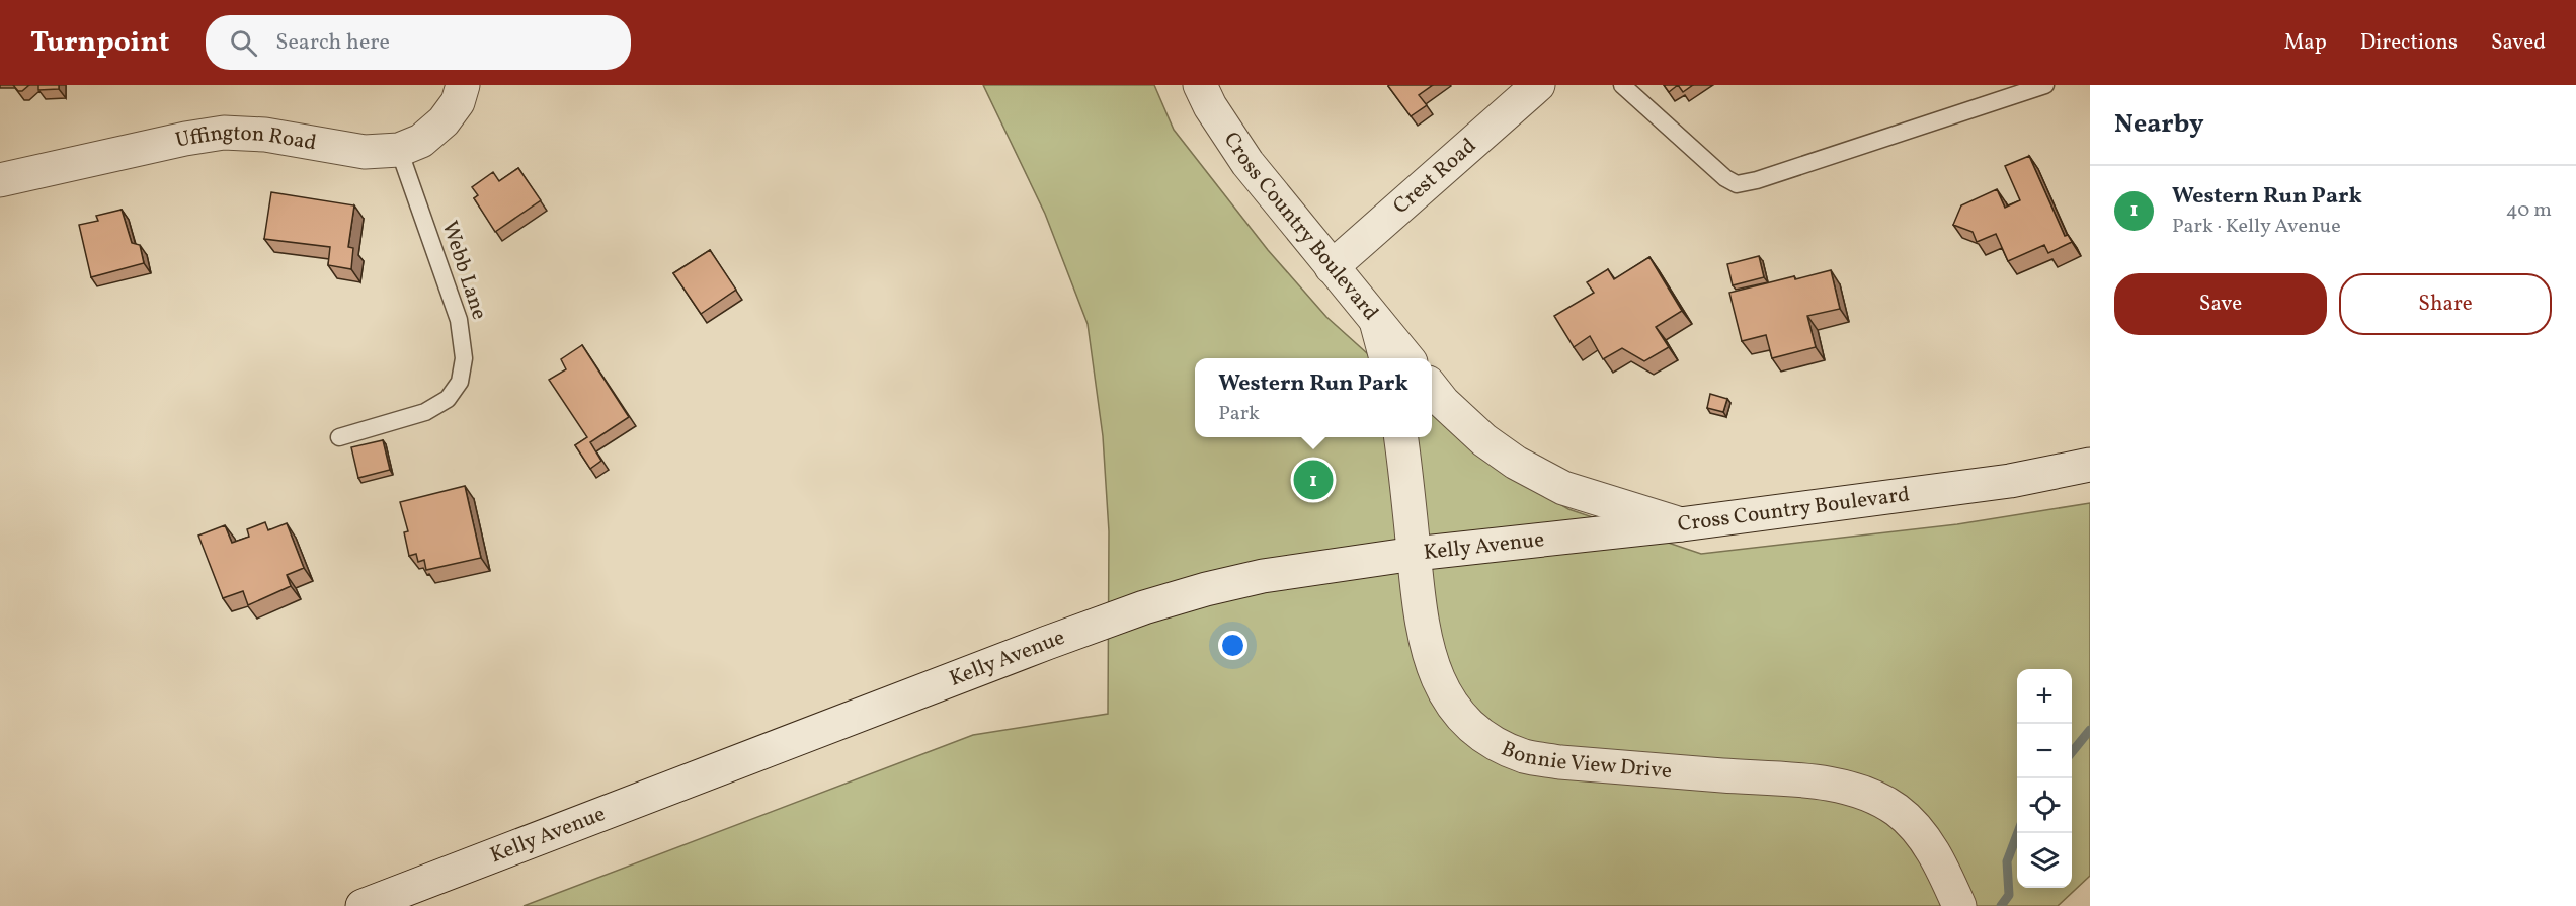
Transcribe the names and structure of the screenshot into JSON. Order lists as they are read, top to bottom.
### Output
{
  "streets": {
    "street": [
      "Uffington Road",
      "Crest Road",
      "Cross Country Boulevard",
      "Kelly Avenue",
      "Bonnie View Drive"
    ],
    "lane": ["Webb Lane"]
  },
  "crossings": [
    ["Uffington Road", "Webb Lane"],
    ["Crest Road", "Cross Country Boulevard"],
    ["Cross Country Boulevard", "Kelly Avenue"],
    ["Kelly Avenue", "Bonnie View Drive"]
  ],
  "page": {
    "header": "Turnpoint",
    "search": "Search here",
    "nav": ["Map", "Directions", "Saved"],
    "heading": "Nearby",
    "list": [
      {
        "mark": "1",
        "name": "Western Run Park",
        "note": "Park · Kelly Avenue",
        "value": "40 m"
      }
    ],
    "buttons": ["Save", "Share"],
    "popup": ["Western Run Park", "Park"],
    "pins": "1",
    "map_buttons": ["+", "−"]
  }
}
